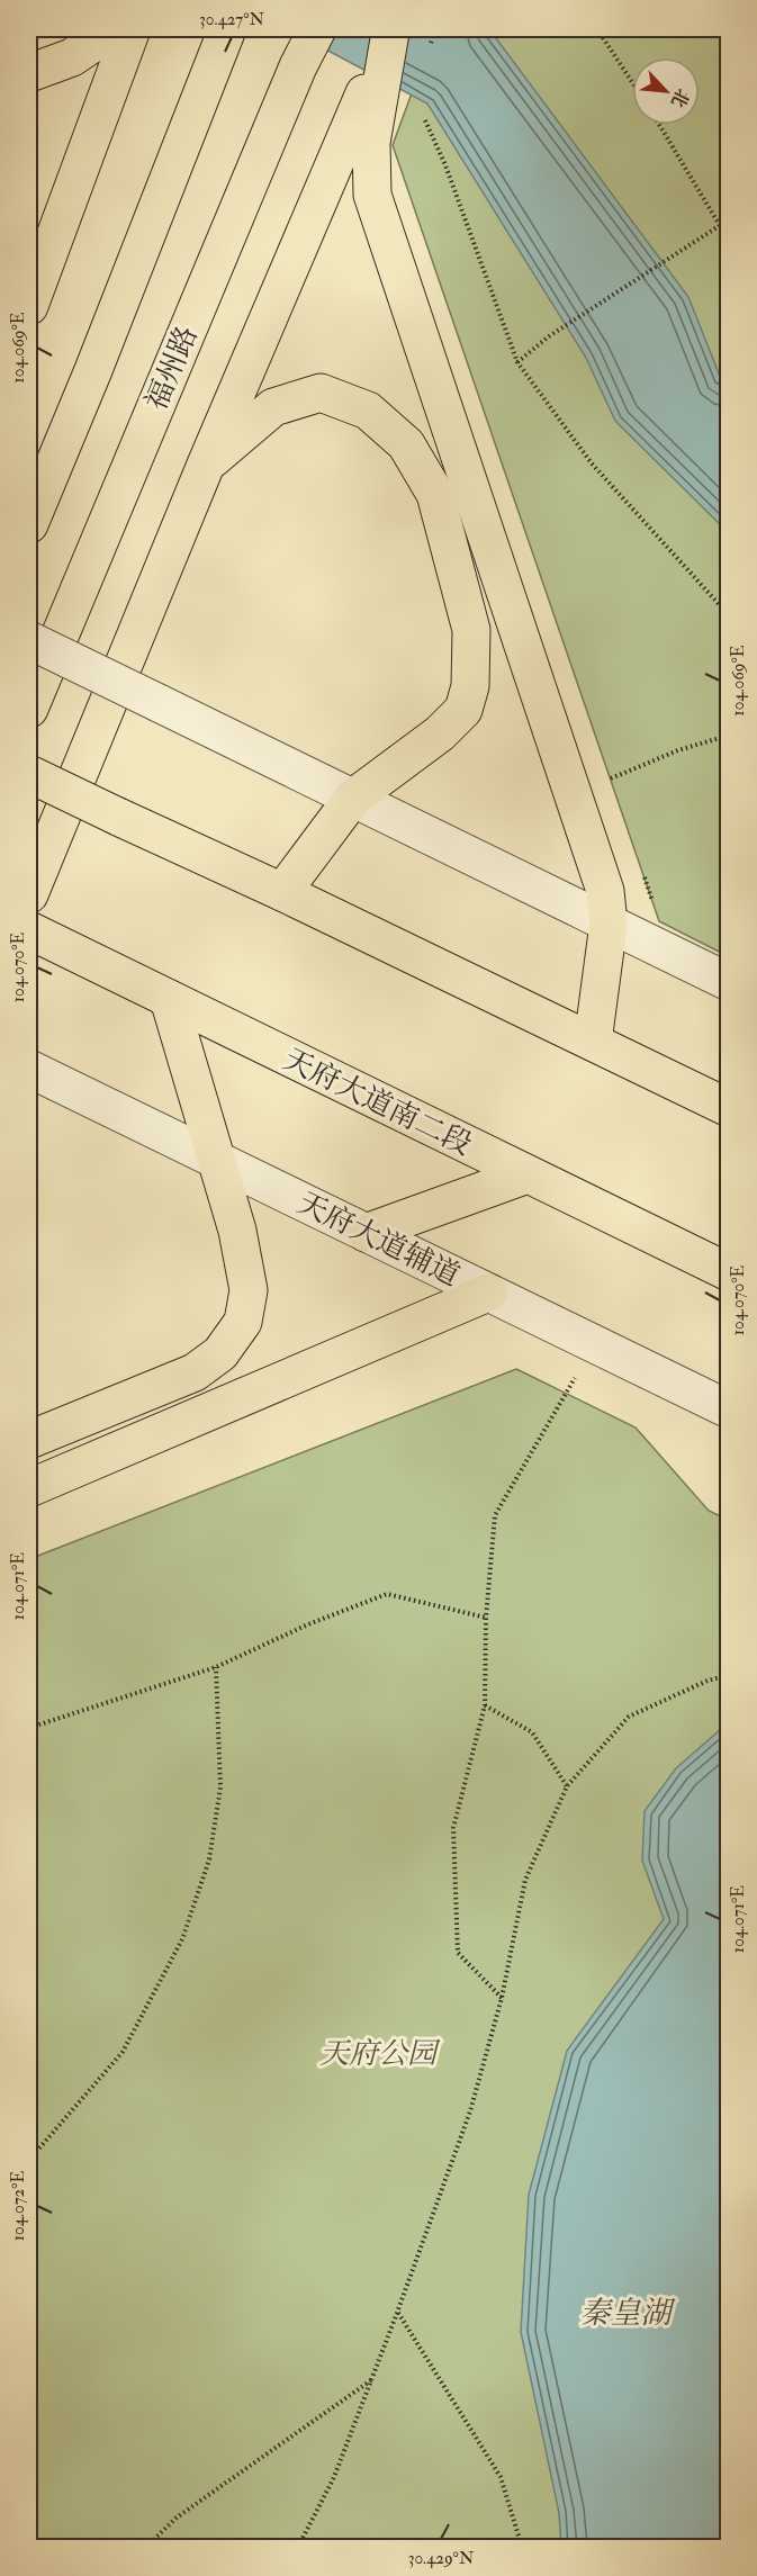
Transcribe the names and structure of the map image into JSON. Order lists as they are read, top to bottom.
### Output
{
  "streets": {
    "main road": ["福州路", "天府大道南二段"],
    "street": ["天府大道辅道"]
  },
  "water": ["秦皇湖"],
  "parks": ["天府公园"],
  "north": "bottom right",
  "coordinates": [
    "30.427°N",
    "104.069°E",
    "104.070°E",
    "104.071°E",
    "104.072°E",
    "30.429°N"
  ]
}
